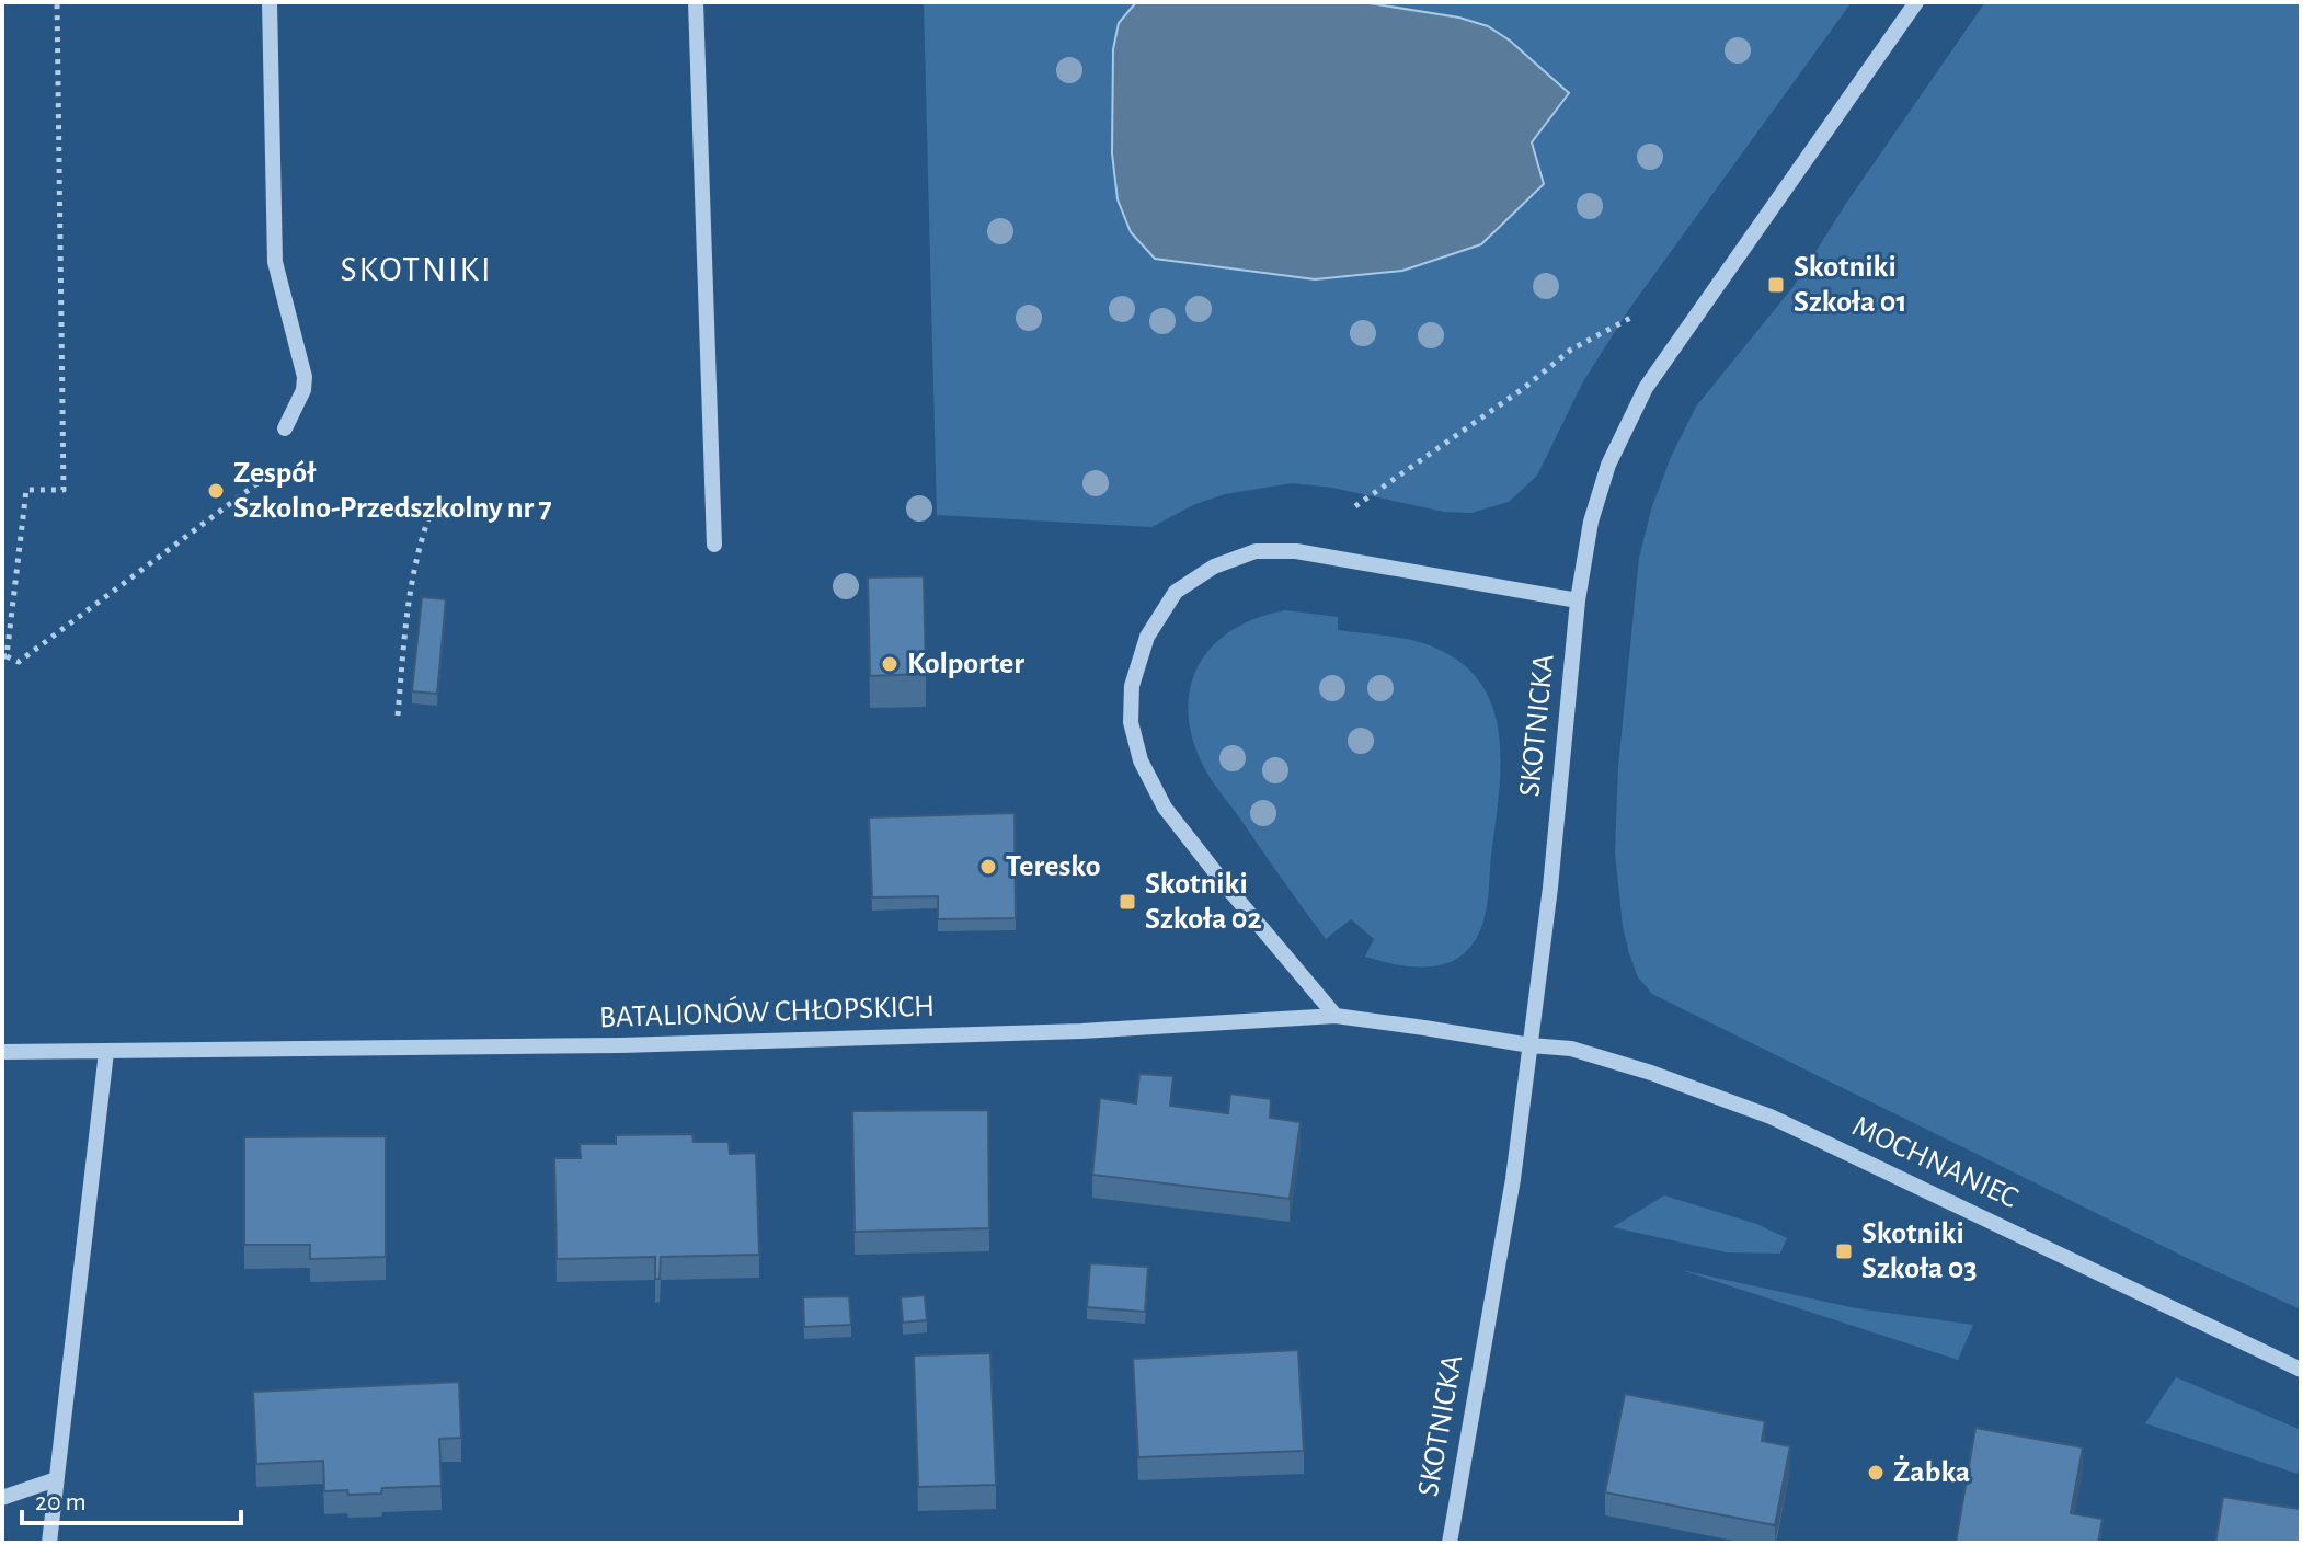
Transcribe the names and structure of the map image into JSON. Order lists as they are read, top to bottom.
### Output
{
  "streets": {
    "street": ["SKOTNICKA", "BATALIONÓW CHŁOPSKICH", "MOCHNANIEC"]
  },
  "crossings": [
    ["SKOTNICKA", "BATALIONÓW CHŁOPSKICH"],
    ["SKOTNICKA", "MOCHNANIEC"],
    ["BATALIONÓW CHŁOPSKICH", "MOCHNANIEC"]
  ],
  "districts": ["SKOTNIKI"],
  "places": {
    "transit": ["Skotniki Szkoła 01", "Skotniki Szkoła 02", "Skotniki Szkoła 03"],
    "other": [
      "Zespół Szkolno-Przedszkolny nr 7",
      "Kolporter",
      "Teresko",
      "Żabka"
    ]
  },
  "scale_bar": "20 m"
}
